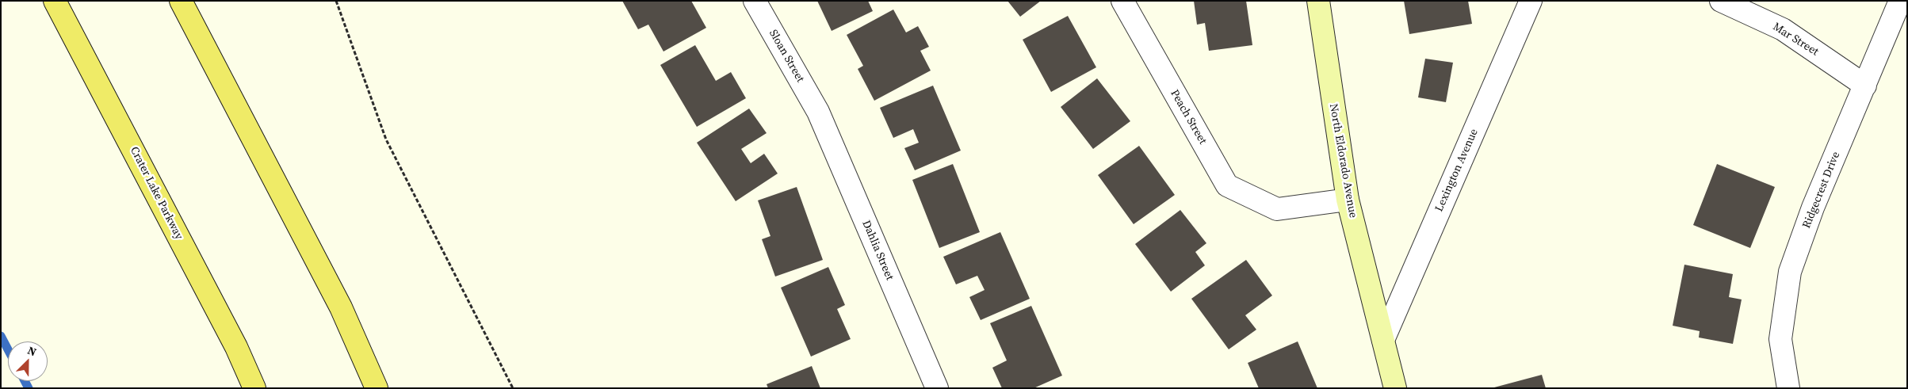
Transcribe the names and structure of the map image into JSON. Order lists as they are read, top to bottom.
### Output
{
  "streets": {
    "main road": ["Crater Lake Parkway"],
    "street": [
      "Mar Street",
      "Sloan Street",
      "Peach Street",
      "North Eldorado Avenue",
      "Lexington Avenue",
      "Ridgecrest Drive",
      "Dahlia Street"
    ]
  },
  "crossings": [
    ["Mar Street", "Ridgecrest Drive"],
    ["Sloan Street", "Dahlia Street"],
    ["Peach Street", "North Eldorado Avenue"],
    ["North Eldorado Avenue", "Lexington Avenue"]
  ],
  "north": "top right"
}
